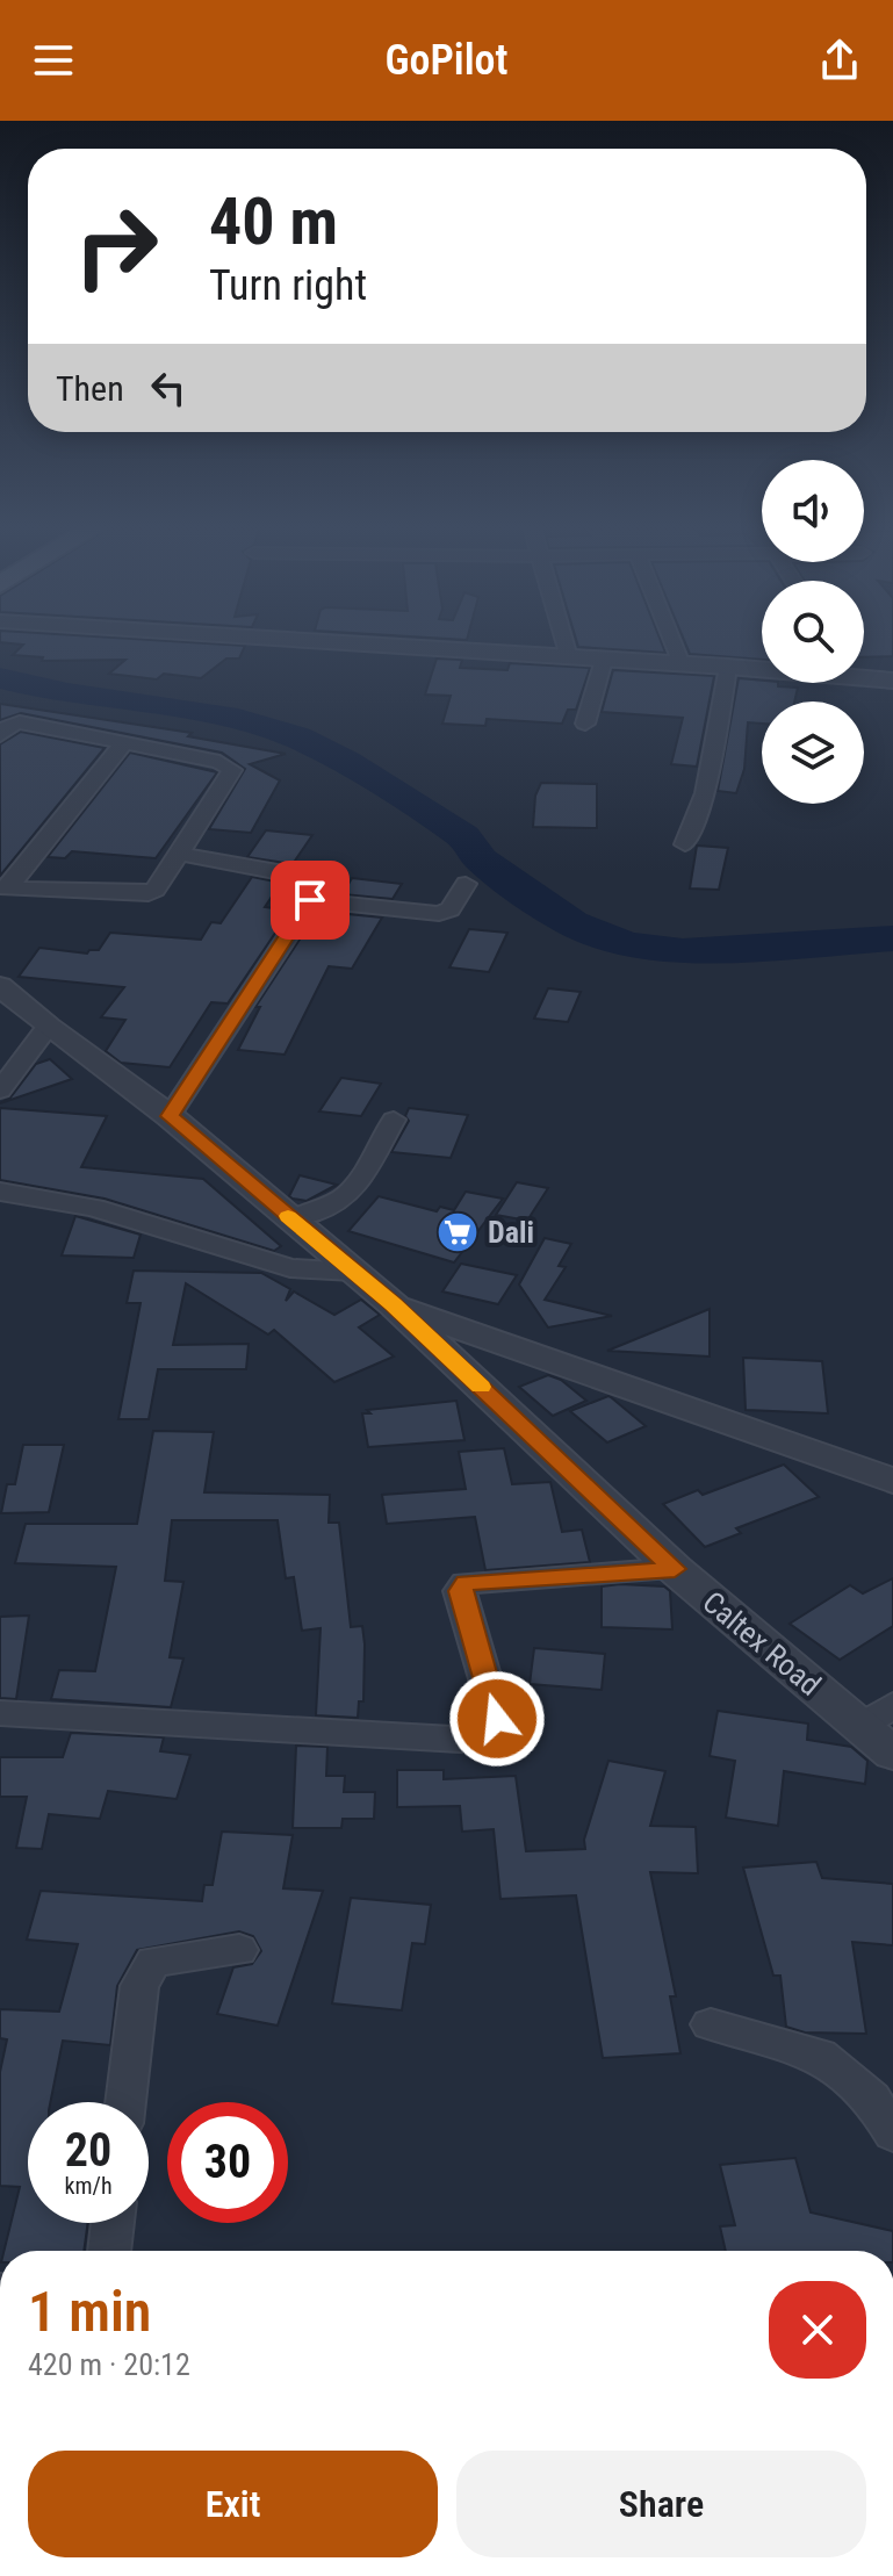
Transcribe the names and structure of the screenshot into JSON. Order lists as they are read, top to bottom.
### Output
{
  "streets": {
    "street": ["Caltex Road"]
  },
  "places": {
    "supermarket": ["Dali"]
  },
  "page": {
    "header": "GoPilot",
    "turn": ["40 m", "Turn right"],
    "then": "Then",
    "speed": "20 km/h",
    "limit": "30",
    "heading": ["1 min", "420 m · 20:12"],
    "buttons": ["Exit", "Share"]
  }
}
